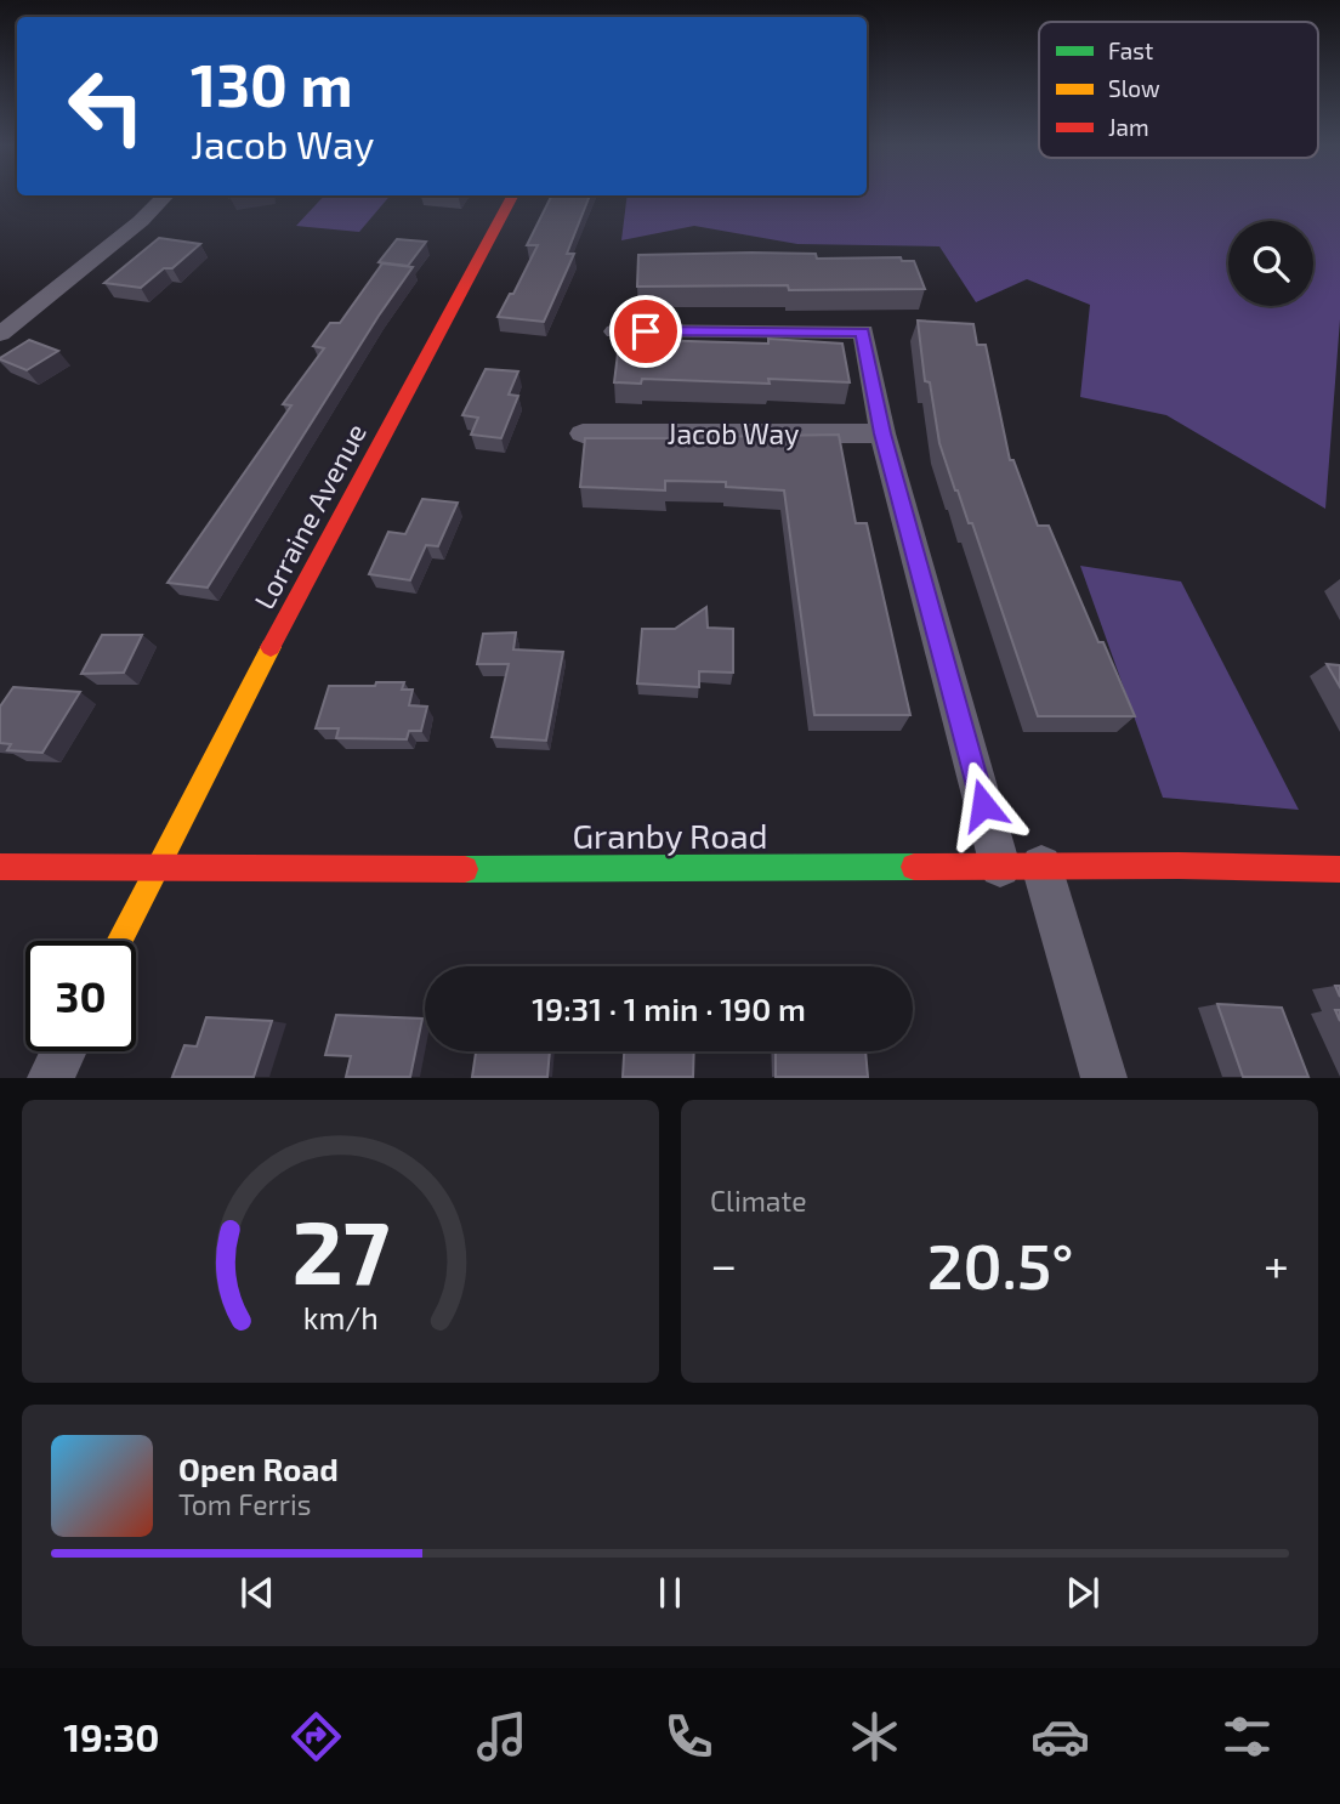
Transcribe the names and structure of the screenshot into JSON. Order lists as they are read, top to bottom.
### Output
{
  "streets": {
    "street": ["Jacob Way", "Lorraine Avenue", "Granby Road"]
  },
  "crossings": [
    ["Lorraine Avenue", "Granby Road"]
  ],
  "legend": ["Fast", "Slow", "Jam"],
  "page": {
    "turn": ["130 m", "Jacob Way"],
    "limit": "30",
    "trip": "19:31 · 1 min · 190 m",
    "tile": "Climate",
    "heat": ["−", "20.5°", "+"],
    "song": ["Open Road", "Tom Ferris"],
    "tabs": "19:30",
    "gauge": ["27", "km/h"]
  }
}
